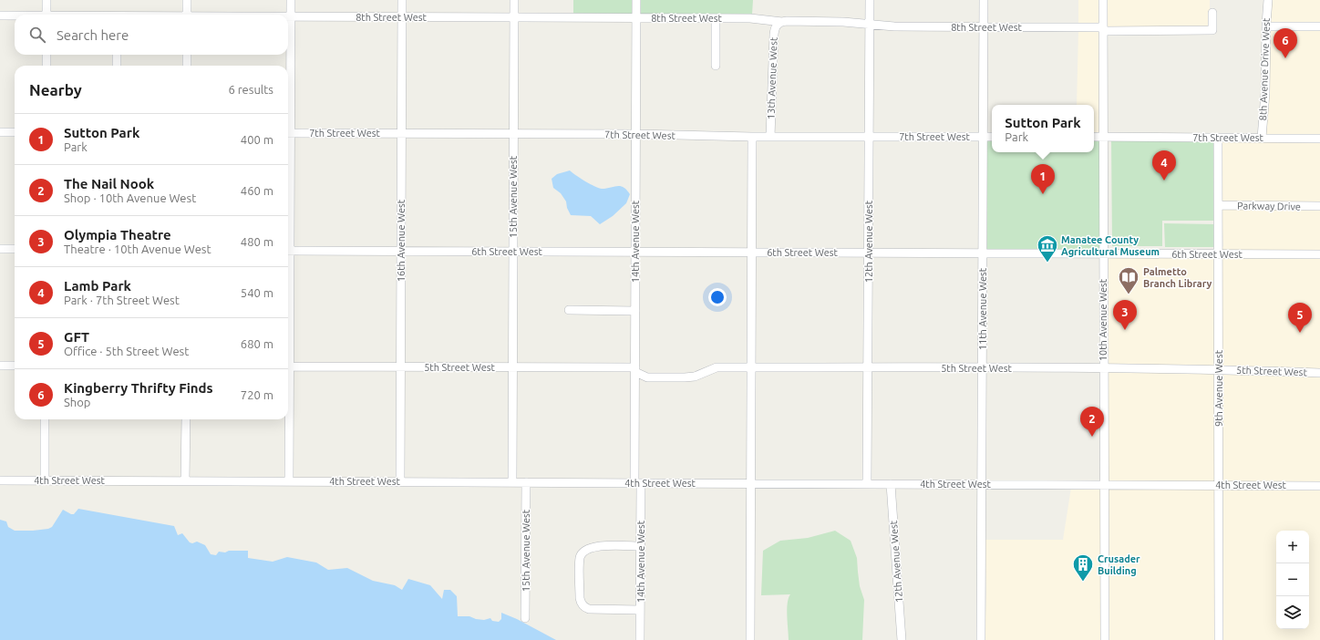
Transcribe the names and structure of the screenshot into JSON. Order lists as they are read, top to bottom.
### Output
{
  "streets": {
    "street": [
      "8th Street West",
      "8th Avenue Drive West",
      "13th Avenue West",
      "7th Street West",
      "15th Avenue West",
      "Parkway Drive",
      "16th Avenue West",
      "14th Avenue West",
      "12th Avenue West",
      "6th Street West",
      "11th Avenue West",
      "10th Avenue West",
      "5th Street West",
      "9th Avenue West",
      "4th Street West"
    ]
  },
  "crossings": [
    ["8th Street West", "13th Avenue West"],
    ["8th Street West", "15th Avenue West"],
    ["8th Street West", "16th Avenue West"],
    ["8th Street West", "14th Avenue West"],
    ["8th Street West", "12th Avenue West"],
    ["8th Street West", "11th Avenue West"],
    ["8th Street West", "10th Avenue West"],
    ["8th Avenue Drive West", "7th Street West"],
    ["13th Avenue West", "7th Street West"],
    ["7th Street West", "15th Avenue West"],
    ["7th Street West", "16th Avenue West"],
    ["7th Street West", "14th Avenue West"],
    ["7th Street West", "12th Avenue West"],
    ["7th Street West", "11th Avenue West"],
    ["7th Street West", "10th Avenue West"],
    ["7th Street West", "9th Avenue West"],
    ["15th Avenue West", "6th Street West"],
    ["15th Avenue West", "5th Street West"],
    ["15th Avenue West", "4th Street West"],
    ["Parkway Drive", "9th Avenue West"],
    ["16th Avenue West", "6th Street West"],
    ["16th Avenue West", "5th Street West"],
    ["16th Avenue West", "4th Street West"],
    ["14th Avenue West", "6th Street West"],
    ["14th Avenue West", "5th Street West"],
    ["14th Avenue West", "4th Street West"],
    ["12th Avenue West", "6th Street West"],
    ["12th Avenue West", "5th Street West"],
    ["12th Avenue West", "4th Street West"],
    ["6th Street West", "11th Avenue West"],
    ["6th Street West", "10th Avenue West"],
    ["6th Street West", "9th Avenue West"],
    ["11th Avenue West", "5th Street West"],
    ["11th Avenue West", "4th Street West"],
    ["10th Avenue West", "5th Street West"],
    ["10th Avenue West", "4th Street West"],
    ["5th Street West", "9th Avenue West"],
    ["9th Avenue West", "4th Street West"]
  ],
  "places": {
    "museum": ["Manatee County Agricultural Museum"],
    "library": ["Palmetto Branch Library"],
    "building": ["Crusader Building"]
  },
  "page": {
    "search": "Search here",
    "pins": [
      "6",
      "4",
      "1",
      "3",
      "5",
      "2"
    ],
    "heading": ["Nearby", "6 results"],
    "popup": ["Sutton Park", "Park"],
    "list": [
      {
        "mark": "1",
        "name": "Sutton Park",
        "note": "Park",
        "value": "400 m"
      },
      {
        "mark": "2",
        "name": "The Nail Nook",
        "note": "Shop · 10th Avenue West",
        "value": "460 m"
      },
      {
        "mark": "3",
        "name": "Olympia Theatre",
        "note": "Theatre · 10th Avenue West",
        "value": "480 m"
      },
      {
        "mark": "4",
        "name": "Lamb Park",
        "note": "Park · 7th Street West",
        "value": "540 m"
      },
      {
        "mark": "5",
        "name": "GFT",
        "note": "Office · 5th Street West",
        "value": "680 m"
      },
      {
        "mark": "6",
        "name": "Kingberry Thrifty Finds",
        "note": "Shop",
        "value": "720 m"
      }
    ],
    "map_buttons": ["+", "−"]
  }
}
